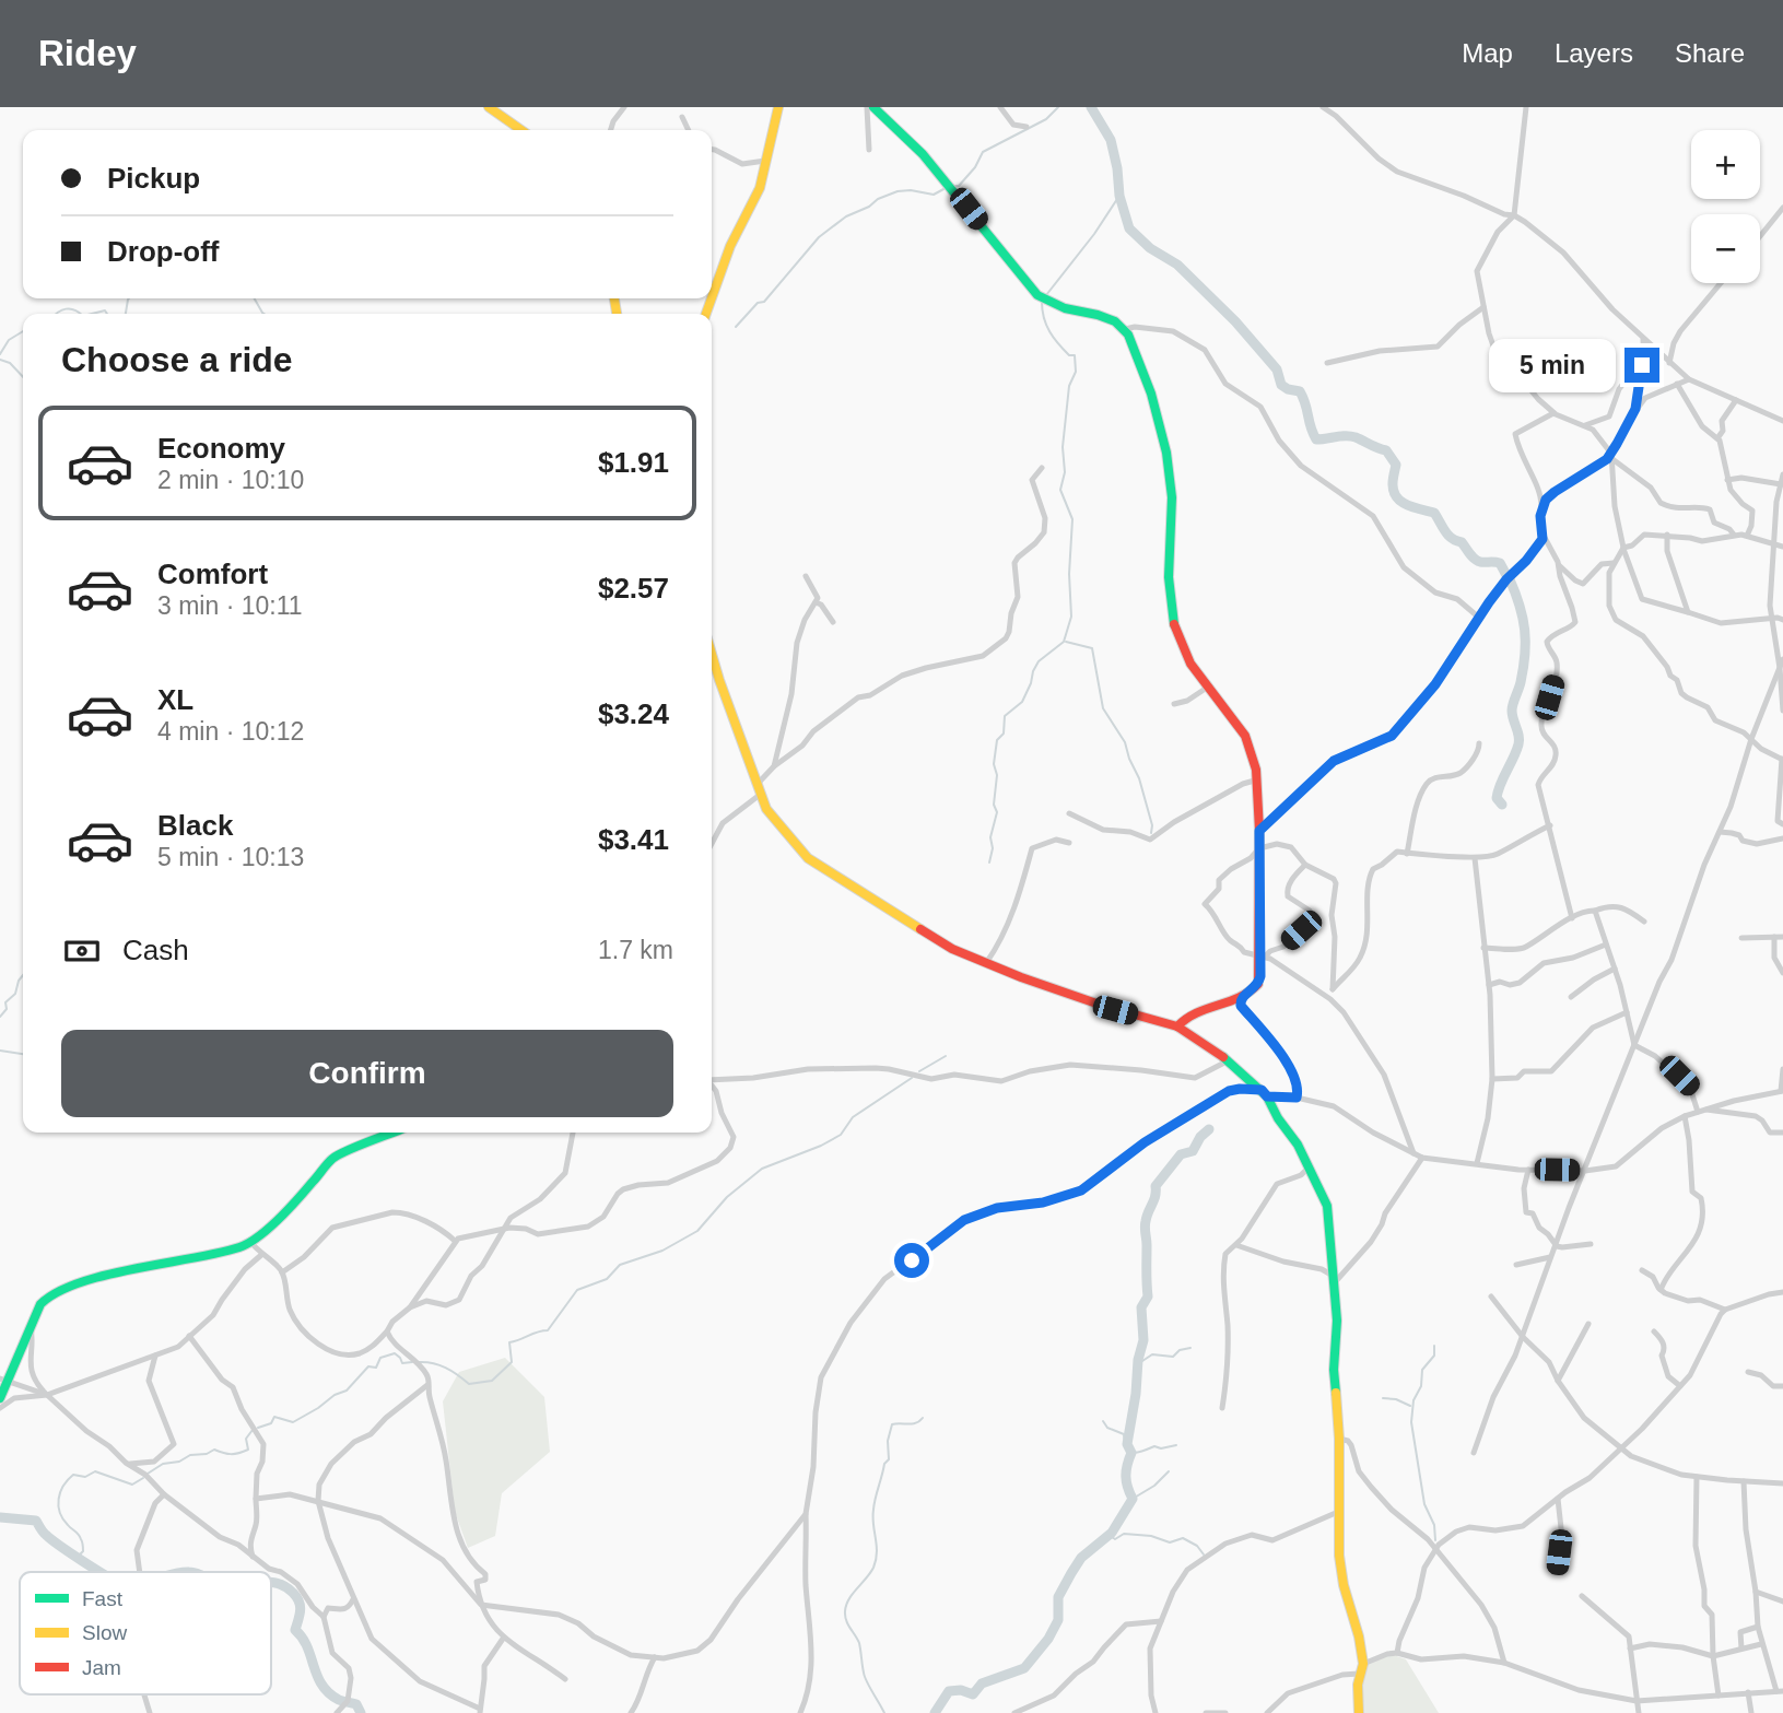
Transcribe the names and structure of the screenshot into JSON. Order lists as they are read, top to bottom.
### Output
{
  "legend": ["Fast", "Slow", "Jam"],
  "page": {
    "header": "Ridey",
    "nav": ["Map", "Layers", "Share"],
    "map_buttons": ["+", "−"],
    "banner": ["Pickup", "Drop-off"],
    "heading": "Choose a ride",
    "bubble": "5 min",
    "list": [
      {
        "name": "Economy",
        "note": "2 min · 10:10",
        "value": "$1.91"
      },
      {
        "name": "Comfort",
        "note": "3 min · 10:11",
        "value": "$2.57"
      },
      {
        "name": "XL",
        "note": "4 min · 10:12",
        "value": "$3.24"
      },
      {
        "name": "Black",
        "note": "5 min · 10:13",
        "value": "$3.41"
      }
    ],
    "pay": ["Cash", "1.7 km"],
    "buttons": "Confirm"
  }
}
